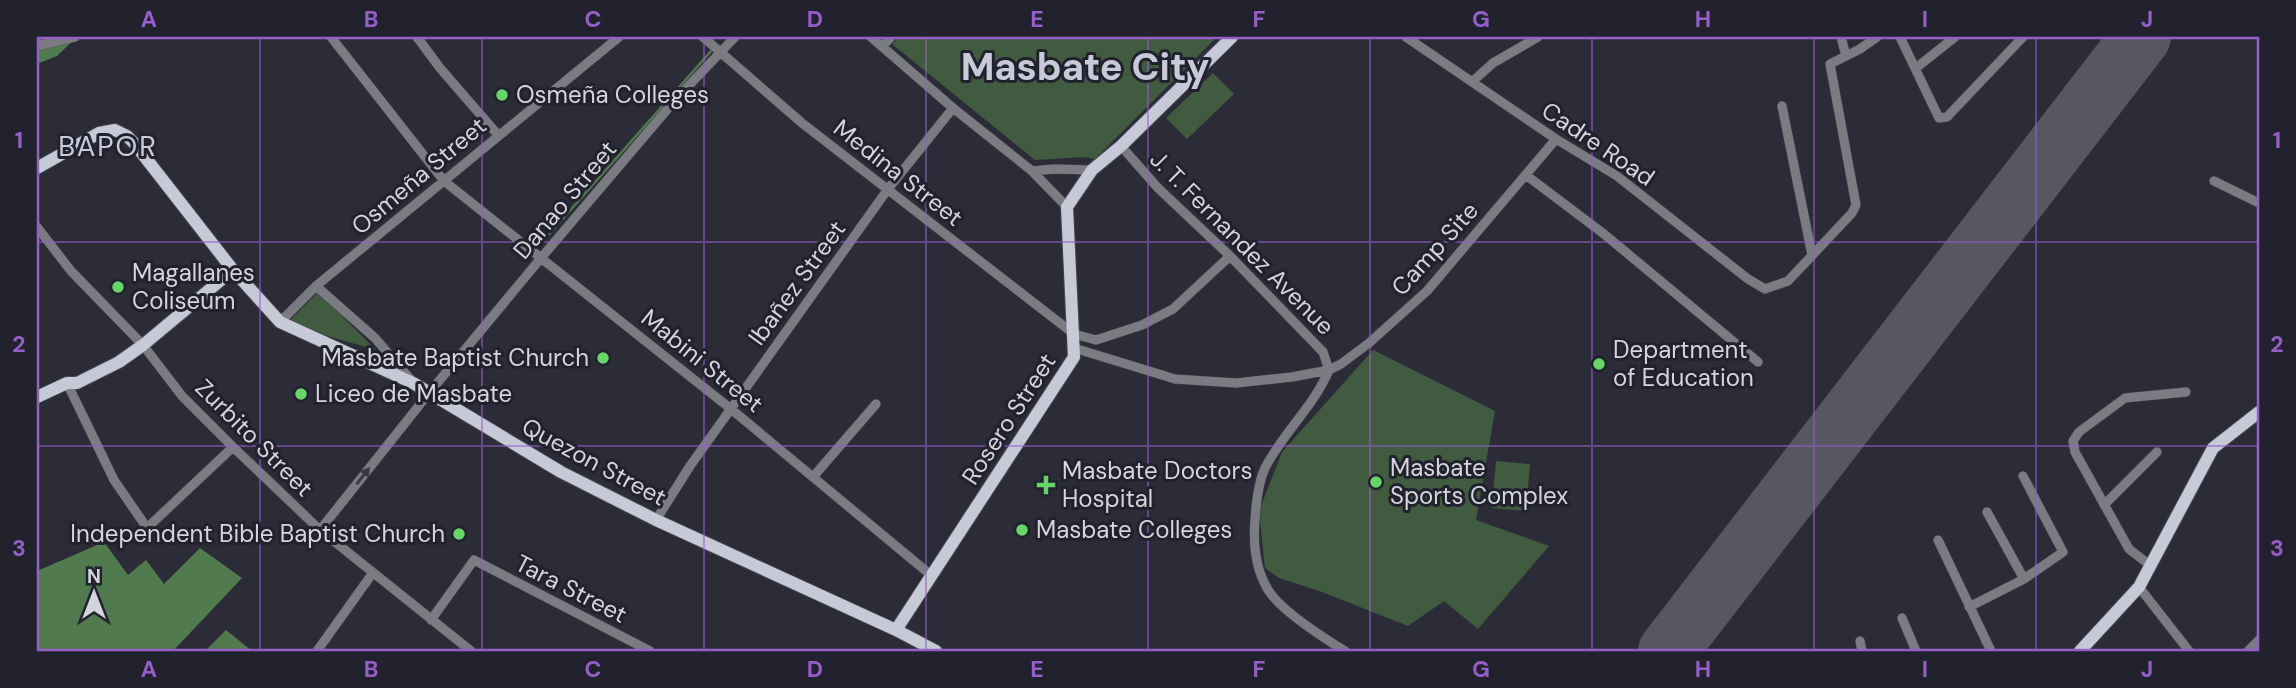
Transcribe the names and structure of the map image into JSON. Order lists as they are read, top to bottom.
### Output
{
  "streets": {
    "main road": ["Rosero Street", "Quezon Street"],
    "street": [
      "Cadre Road",
      "Medina Street",
      "Osmeña Street",
      "Danao Street",
      "J. T. Fernandez Avenue",
      "Camp Site",
      "Ibañez Street",
      "Mabini Street",
      "Zurbito Street",
      "Tara Street"
    ]
  },
  "crossings": [
    ["Cadre Road", "Camp Site"],
    ["Medina Street", "Danao Street"],
    ["Medina Street", "Ibañez Street"],
    ["Medina Street", "Rosero Street"],
    ["Osmeña Street", "Mabini Street"],
    ["Osmeña Street", "Quezon Street"],
    ["Danao Street", "Mabini Street"],
    ["Danao Street", "Zurbito Street"],
    ["Danao Street", "Quezon Street"],
    ["J. T. Fernandez Avenue", "Camp Site"],
    ["Ibañez Street", "Mabini Street"],
    ["Ibañez Street", "Quezon Street"],
    ["Mabini Street", "Rosero Street"],
    ["Rosero Street", "Quezon Street"],
    ["Zurbito Street", "Tara Street"]
  ],
  "districts": ["Masbate City", "BAPOR"],
  "places": {
    "other": [
      "Osmeña Colleges",
      "Magallanes Coliseum",
      "Masbate Baptist Church",
      "Department of Education",
      "Liceo de Masbate",
      "Masbate Sports Complex",
      "Masbate Colleges",
      "Independent Bible Baptist Church"
    ],
    "health": ["Masbate Doctors Hospital"]
  },
  "north": "top",
  "grid": {
    "columns": [
      "A",
      "B",
      "C",
      "D",
      "E",
      "F",
      "G",
      "H",
      "I",
      "J"
    ],
    "rows": ["1", "2", "3"]
  }
}
